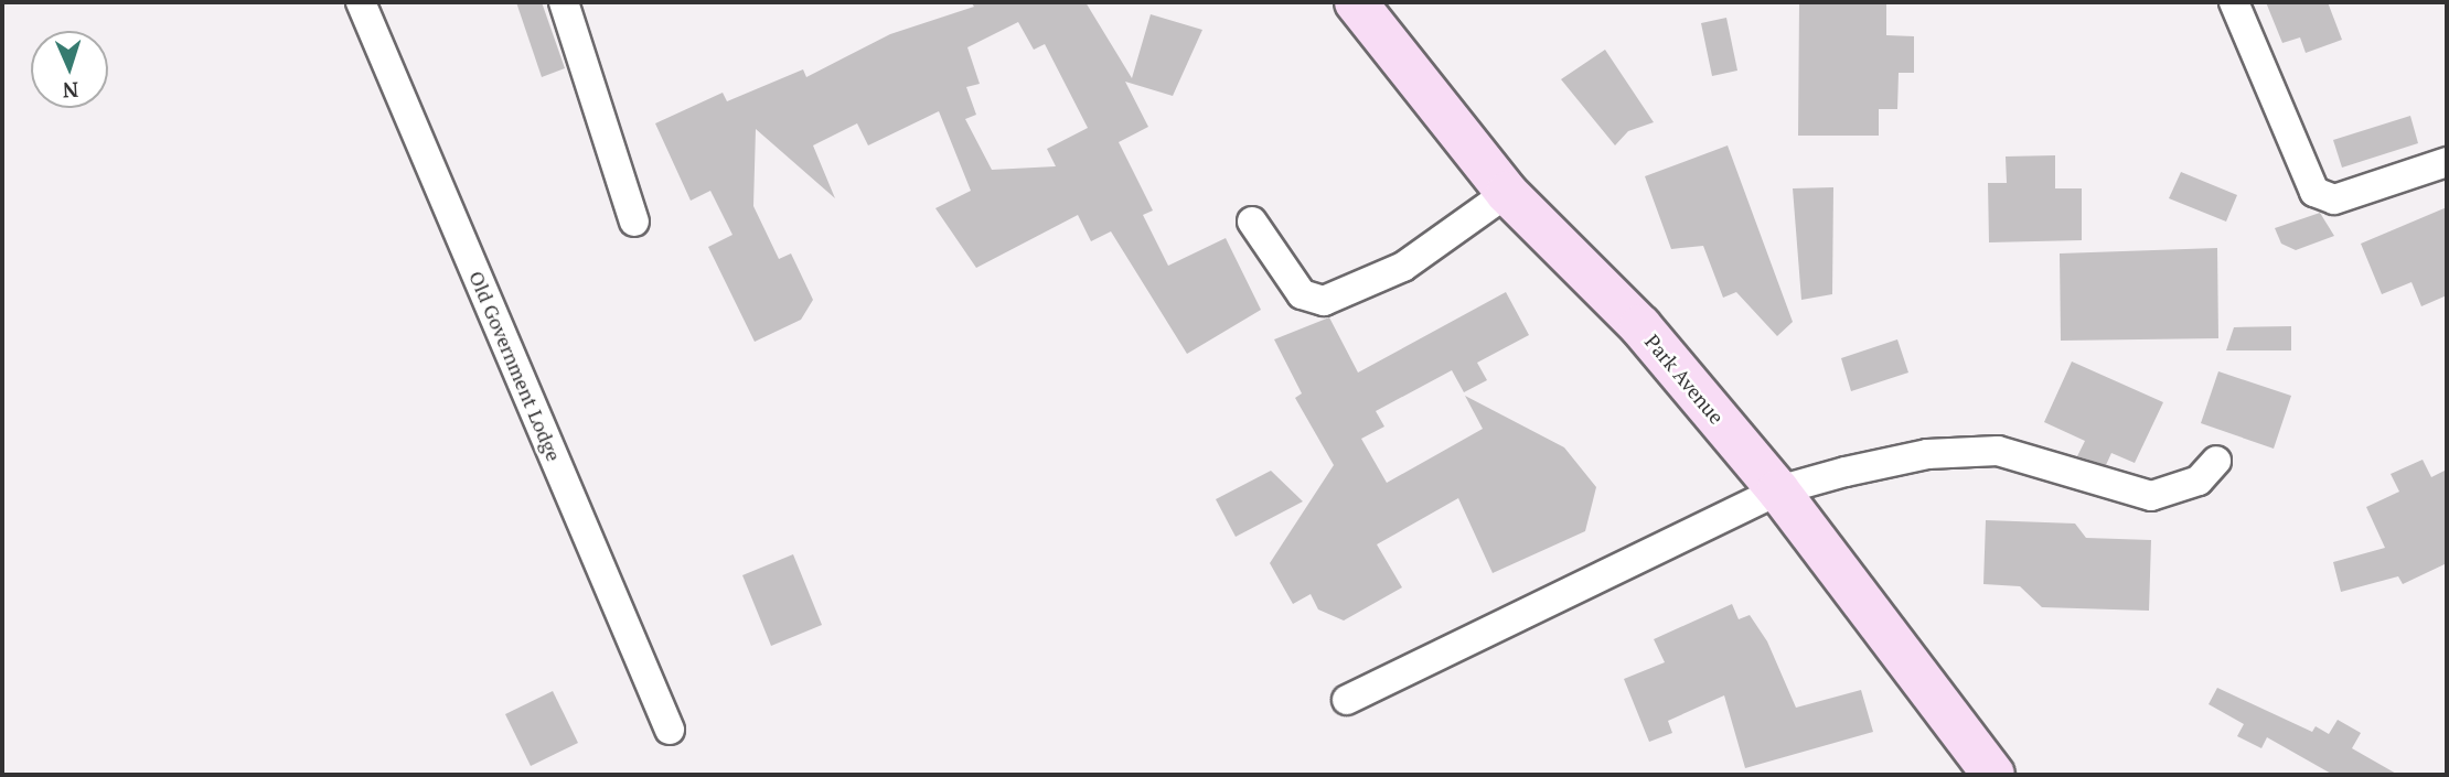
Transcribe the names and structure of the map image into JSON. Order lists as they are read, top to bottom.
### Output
{
  "streets": {
    "street": ["Old Government Lodge", "Park Avenue"]
  },
  "north": "bottom"
}
